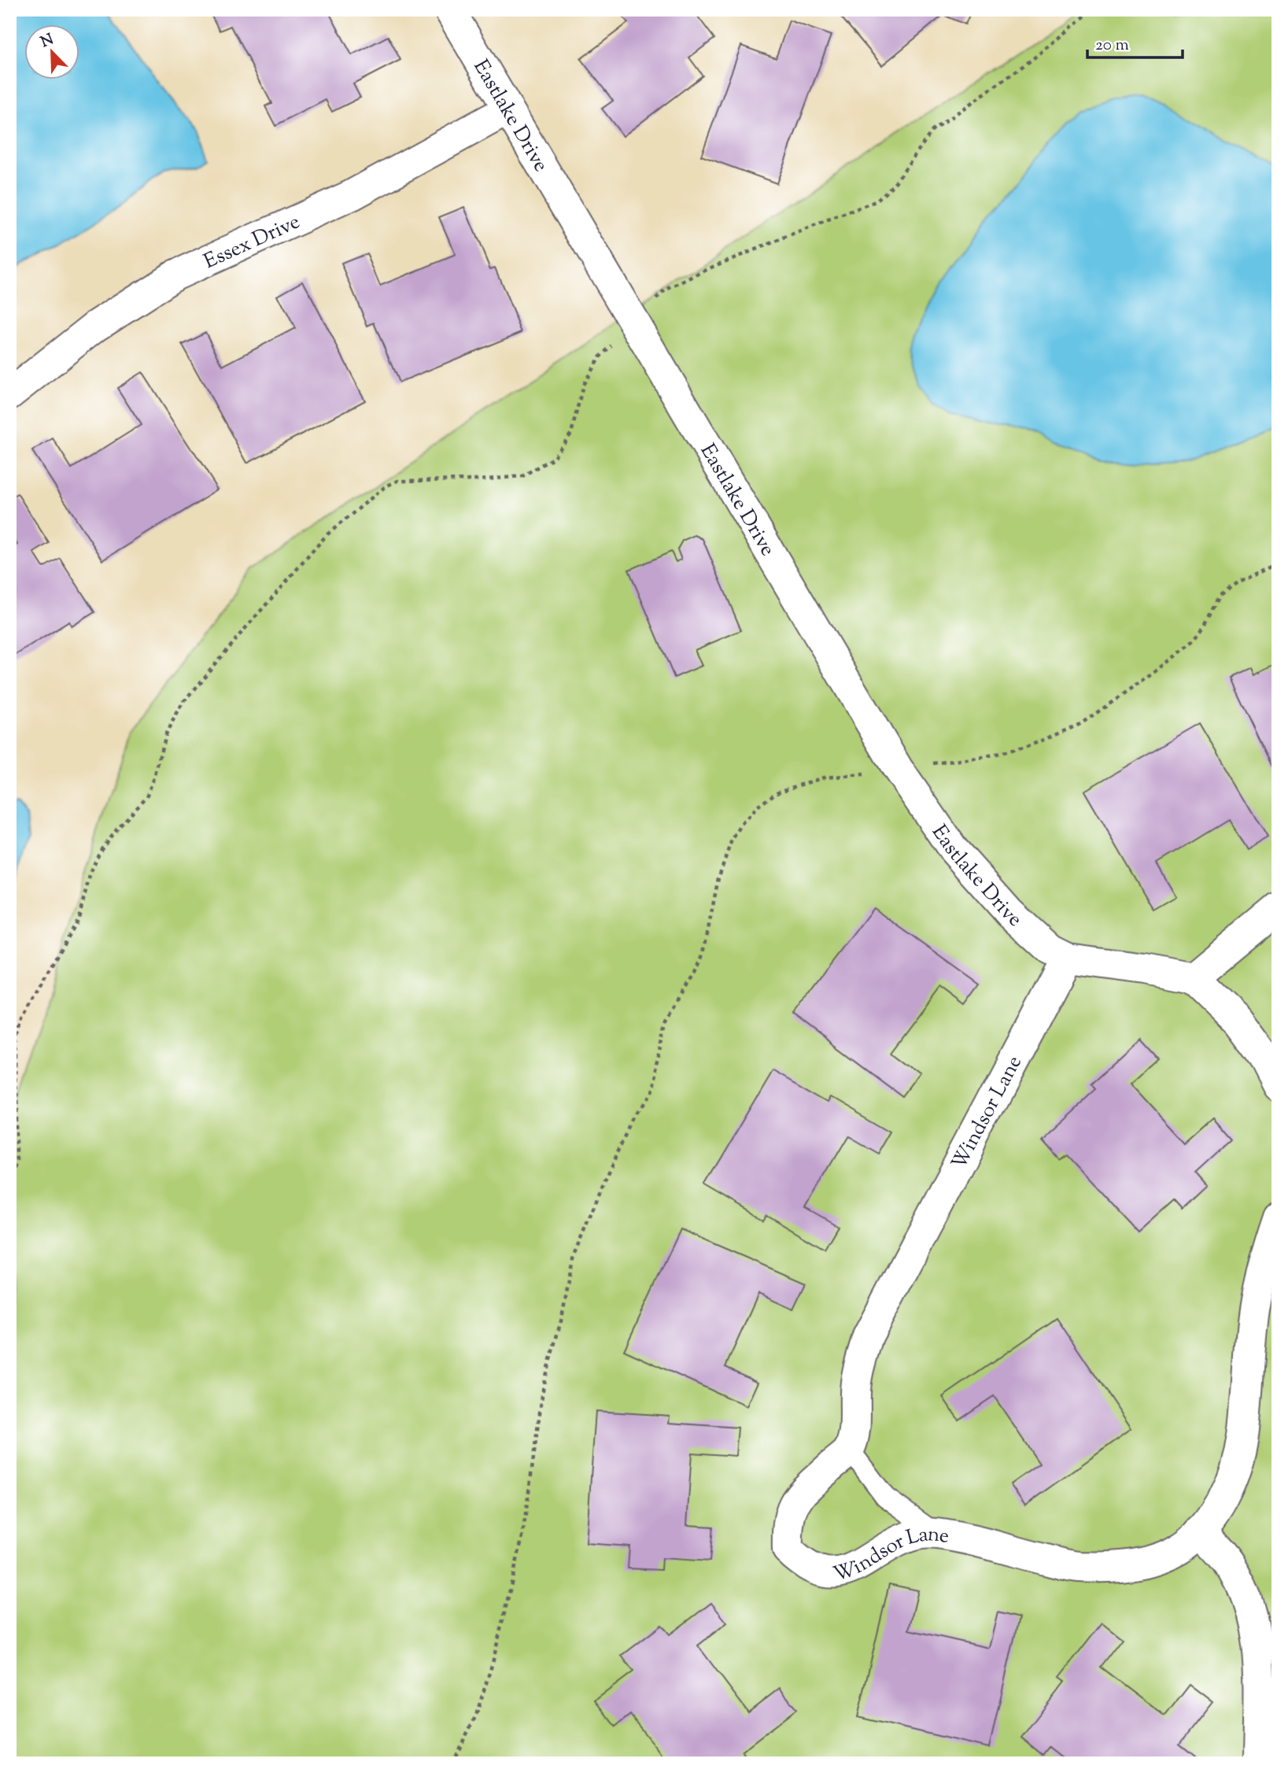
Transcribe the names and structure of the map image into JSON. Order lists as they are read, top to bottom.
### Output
{
  "streets": {
    "street": ["Eastlake Drive", "Essex Drive", "Windsor Lane"]
  },
  "crossings": [
    ["Eastlake Drive", "Essex Drive"],
    ["Eastlake Drive", "Windsor Lane"]
  ],
  "scale_bar": "20 m",
  "north": "top left"
}
